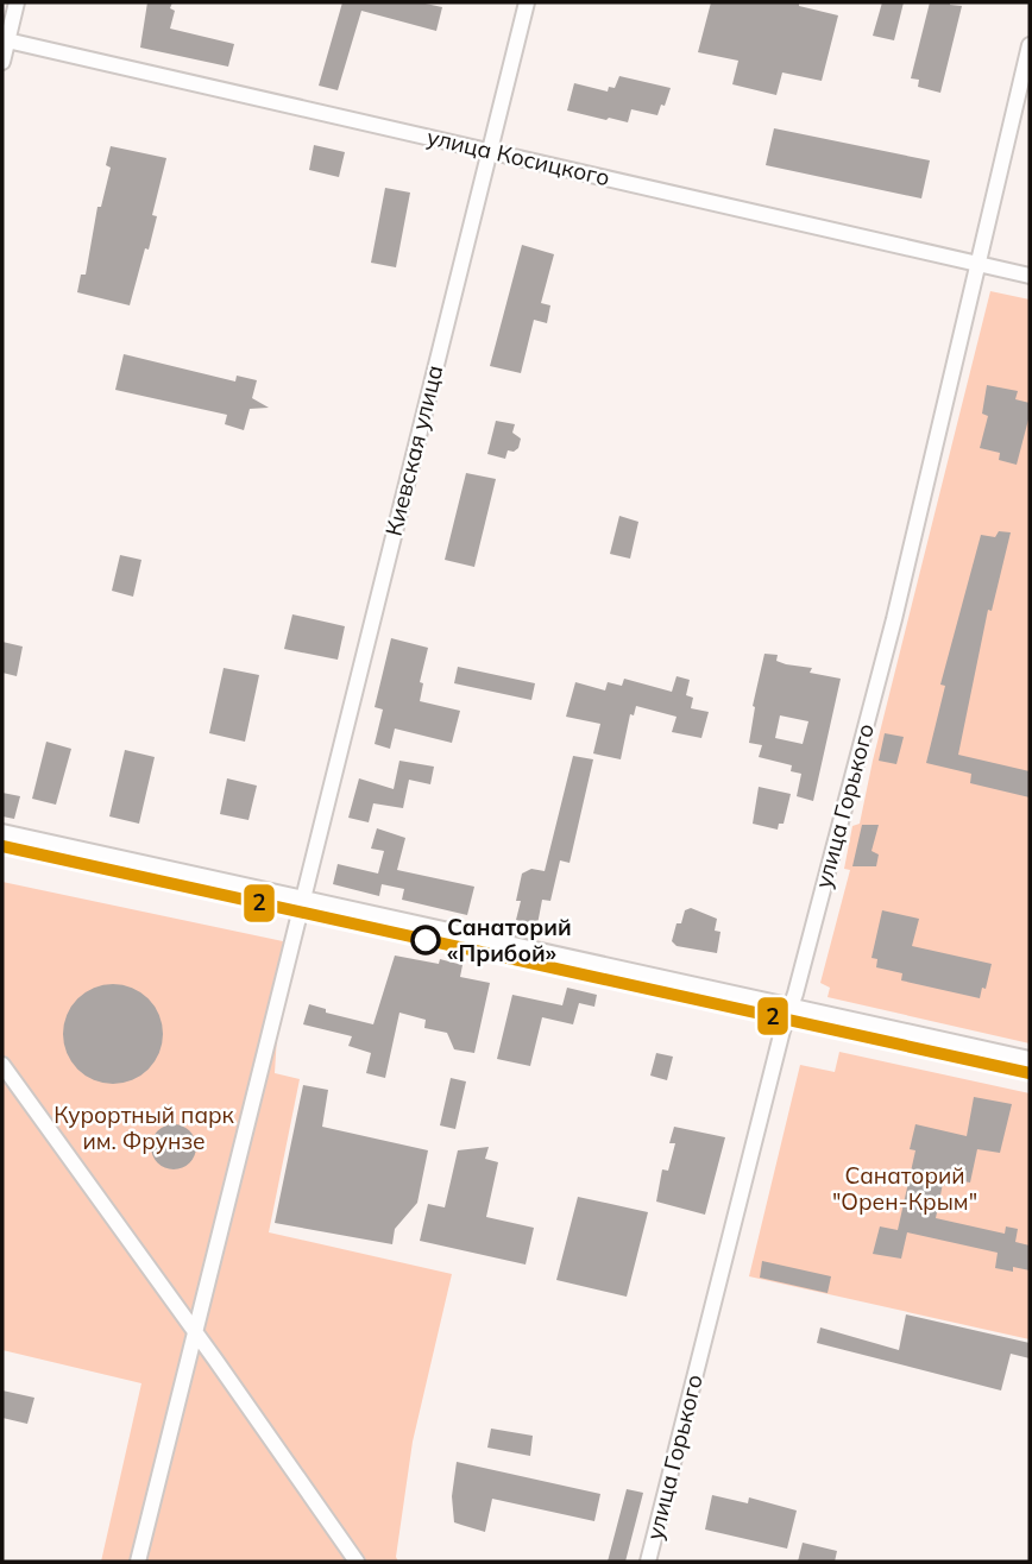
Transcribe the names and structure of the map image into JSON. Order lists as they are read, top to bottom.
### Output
{
  "streets": {
    "street": ["улица Косицкого", "Киевская улица", "улица Горького"]
  },
  "crossings": [
    ["улица Косицкого", "Киевская улица"],
    ["улица Косицкого", "улица Горького"]
  ],
  "parks": ["Курортный парк им. Фрунзе", "Санаторий \"Орен-Крым\""],
  "places": ["Санаторий «Прибой»"],
  "lines": ["transit line 2"]
}
